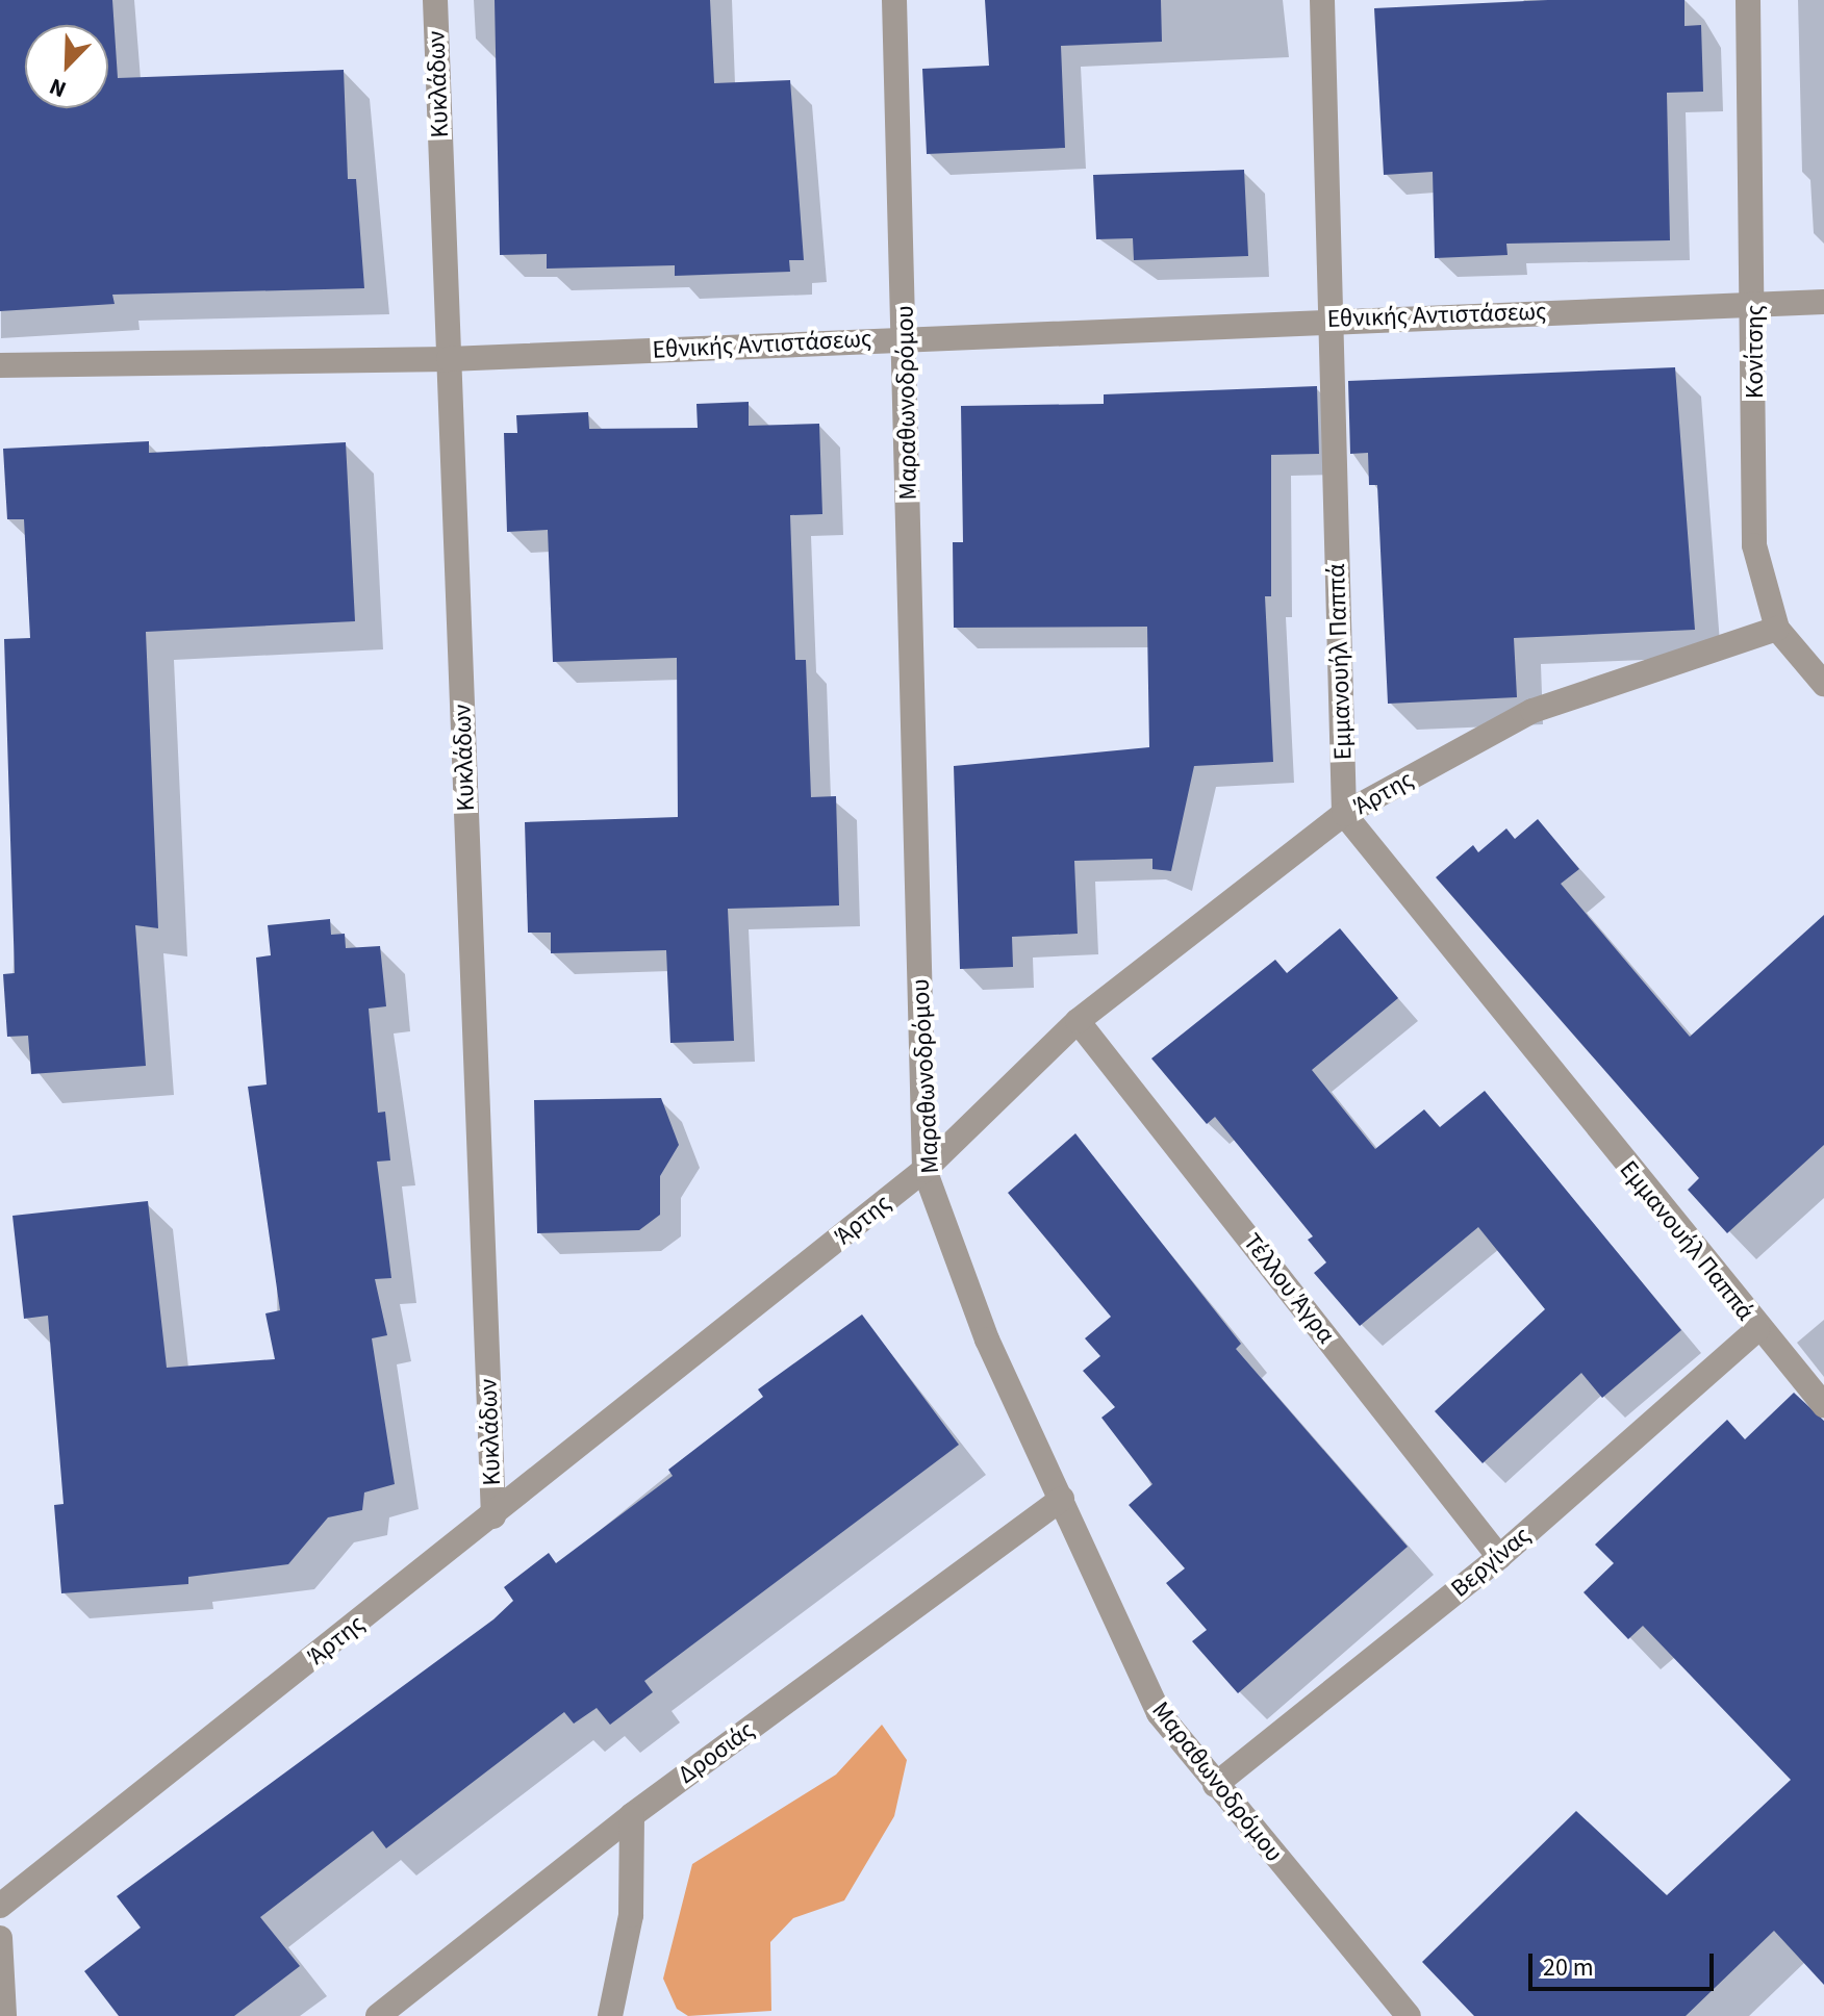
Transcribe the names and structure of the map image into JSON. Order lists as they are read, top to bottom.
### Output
{
  "streets": {
    "street": [
      "Κυκλάδων",
      "Εθνικής Αντιστάσεως",
      "Κονίτσης",
      "Μαραθωνοδρόμου",
      "Εμμανουήλ Παππά",
      "Άρτης",
      "Τέλλου Άγρα",
      "Βεργίνας",
      "Δροσιάς"
    ]
  },
  "crossings": [
    ["Κυκλάδων", "Εθνικής Αντιστάσεως"],
    ["Κυκλάδων", "Άρτης"],
    ["Εθνικής Αντιστάσεως", "Κονίτσης"],
    ["Εθνικής Αντιστάσεως", "Μαραθωνοδρόμου"],
    ["Εθνικής Αντιστάσεως", "Εμμανουήλ Παππά"],
    ["Κονίτσης", "Άρτης"],
    ["Μαραθωνοδρόμου", "Άρτης"],
    ["Μαραθωνοδρόμου", "Βεργίνας"],
    ["Μαραθωνοδρόμου", "Δροσιάς"],
    ["Εμμανουήλ Παππά", "Άρτης"],
    ["Εμμανουήλ Παππά", "Βεργίνας"],
    ["Άρτης", "Τέλλου Άγρα"],
    ["Τέλλου Άγρα", "Βεργίνας"]
  ],
  "scale_bar": "20 m",
  "north": "bottom left"
}
